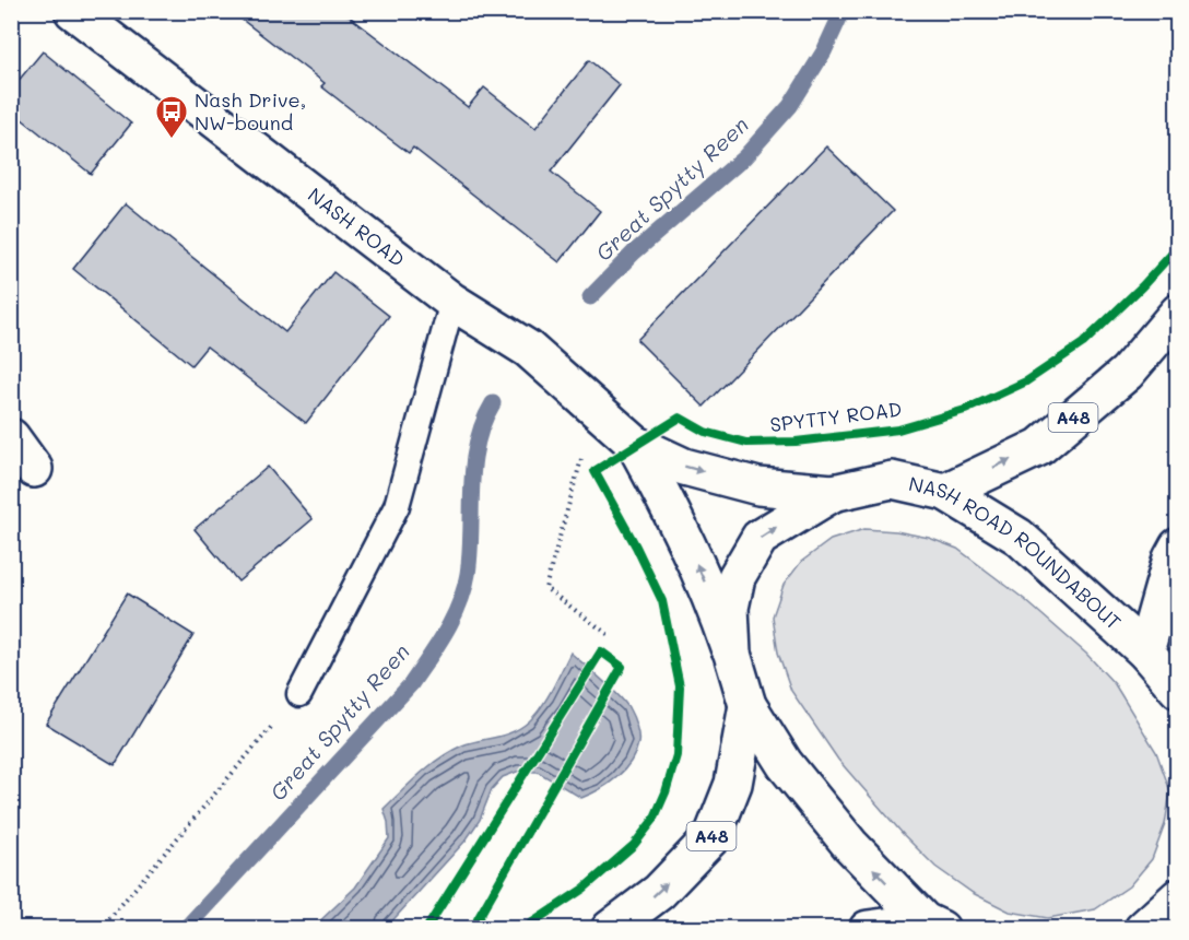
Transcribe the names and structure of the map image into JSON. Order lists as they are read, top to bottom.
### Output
{
  "streets": {
    "main road": ["NASH ROAD", "A48", "NASH ROAD ROUNDABOUT"],
    "cycle path": ["SPYTTY ROAD"]
  },
  "crossings": [
    ["NASH ROAD", "NASH ROAD ROUNDABOUT"],
    ["A48", "NASH ROAD ROUNDABOUT"]
  ],
  "water": ["Great Spytty Reen"],
  "places": {
    "bus stop": ["Nash Drive, NW-bound"]
  }
}
